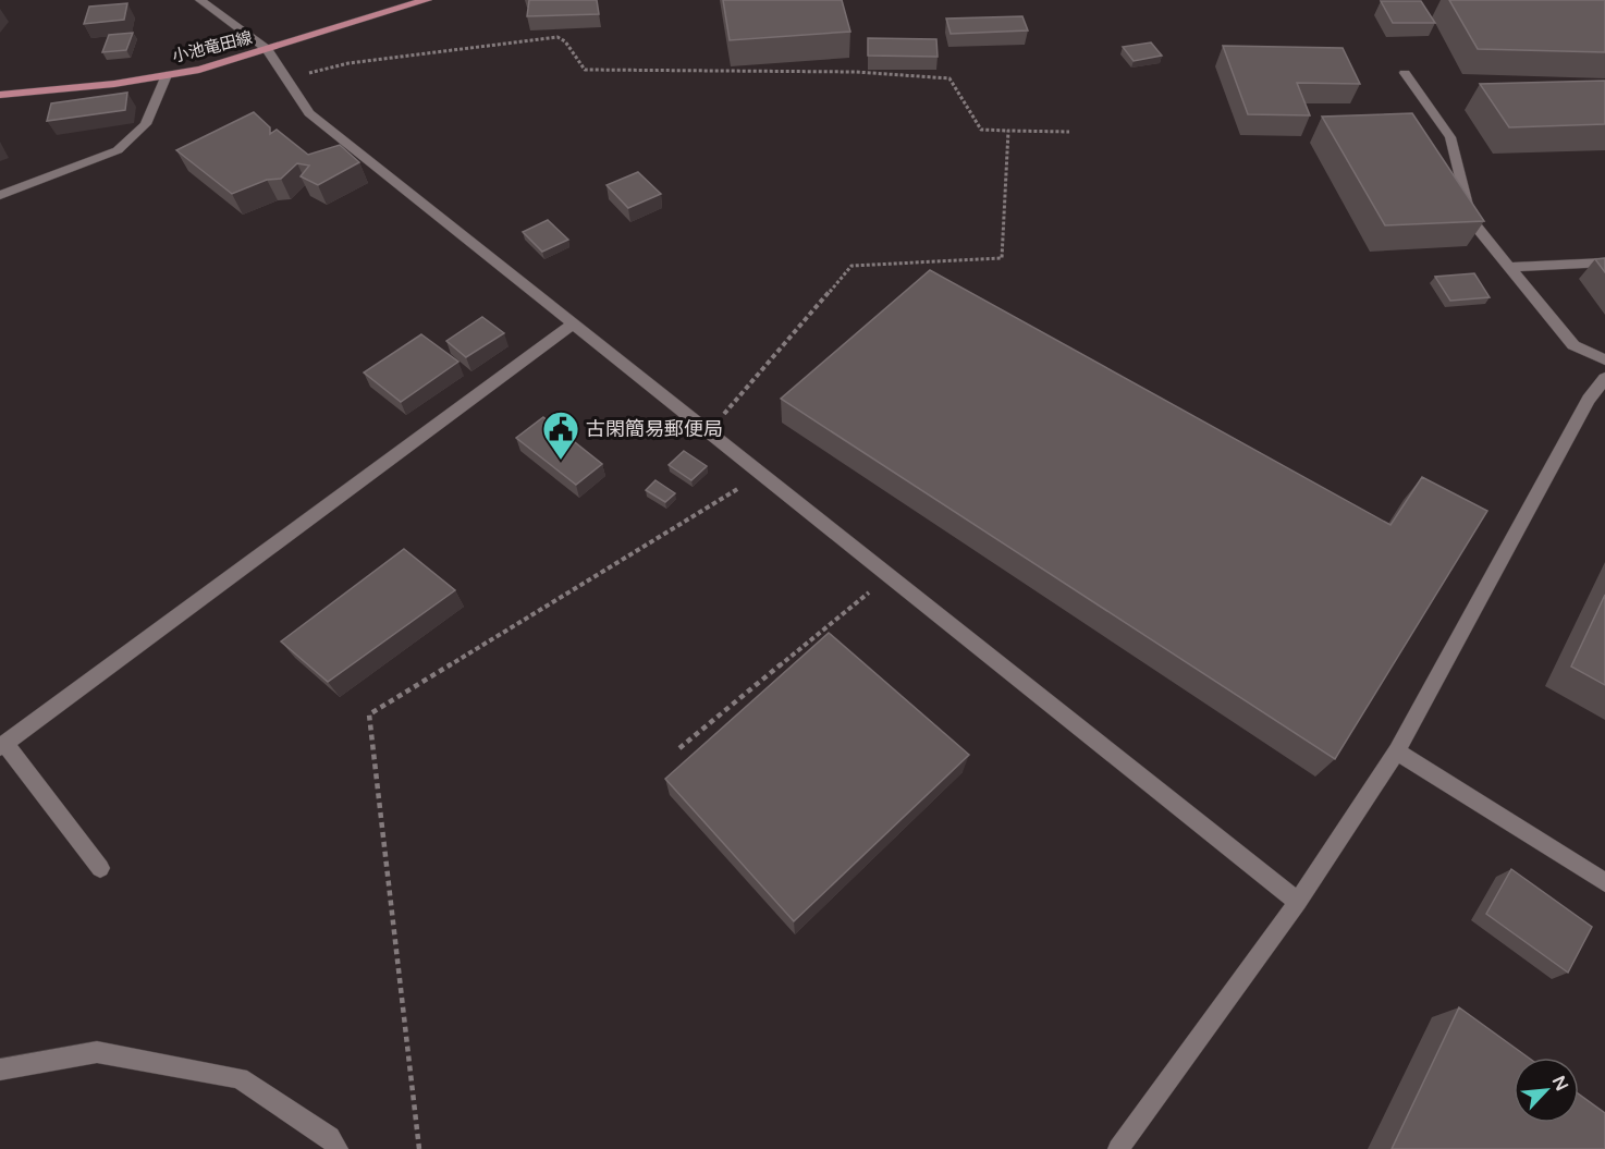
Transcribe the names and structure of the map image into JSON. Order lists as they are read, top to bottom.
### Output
{
  "streets": {
    "main road": ["小池竜田線"]
  },
  "places": {
    "public building": ["古閑簡易郵便局"]
  },
  "north": "top right"
}
